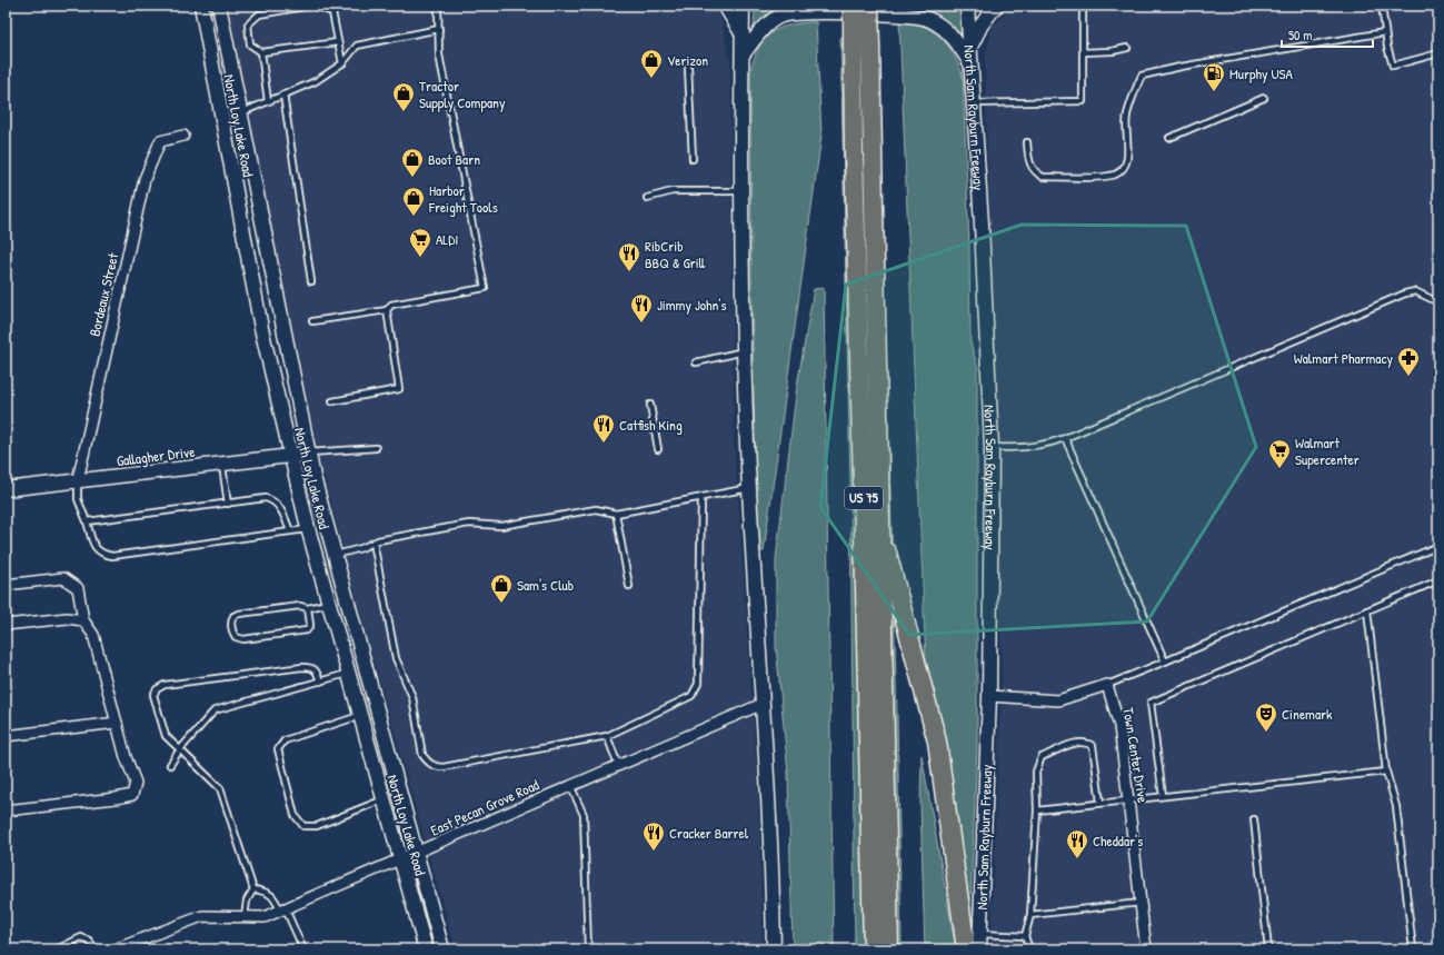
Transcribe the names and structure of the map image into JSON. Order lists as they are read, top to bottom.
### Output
{
  "streets": {
    "highway": ["US 75"],
    "main road": ["North Sam Rayburn Freeway", "North Loy Lake Road", "Gallagher Drive"],
    "street": ["Bordeaux Street", "Town Center Drive", "East Pecan Grove Road"]
  },
  "crossings": [
    ["North Loy Lake Road", "Gallagher Drive"],
    ["North Loy Lake Road", "East Pecan Grove Road"],
    ["Bordeaux Street", "Gallagher Drive"]
  ],
  "places": {
    "shop": [
      "Verizon",
      "Tractor Supply Company",
      "Boot Barn",
      "Harbor Freight Tools",
      "Sam's Club"
    ],
    "fuel station": ["Murphy USA"],
    "supermarket": ["ALDI", "Walmart Supercenter"],
    "restaurant": [
      "RibCrib BBQ & Grill",
      "Jimmy John's",
      "Catfish King",
      "Cracker Barrel",
      "Cheddar's"
    ],
    "pharmacy": ["Walmart Pharmacy"],
    "theatre": ["Cinemark"]
  },
  "scale_bar": "50 m"
}
